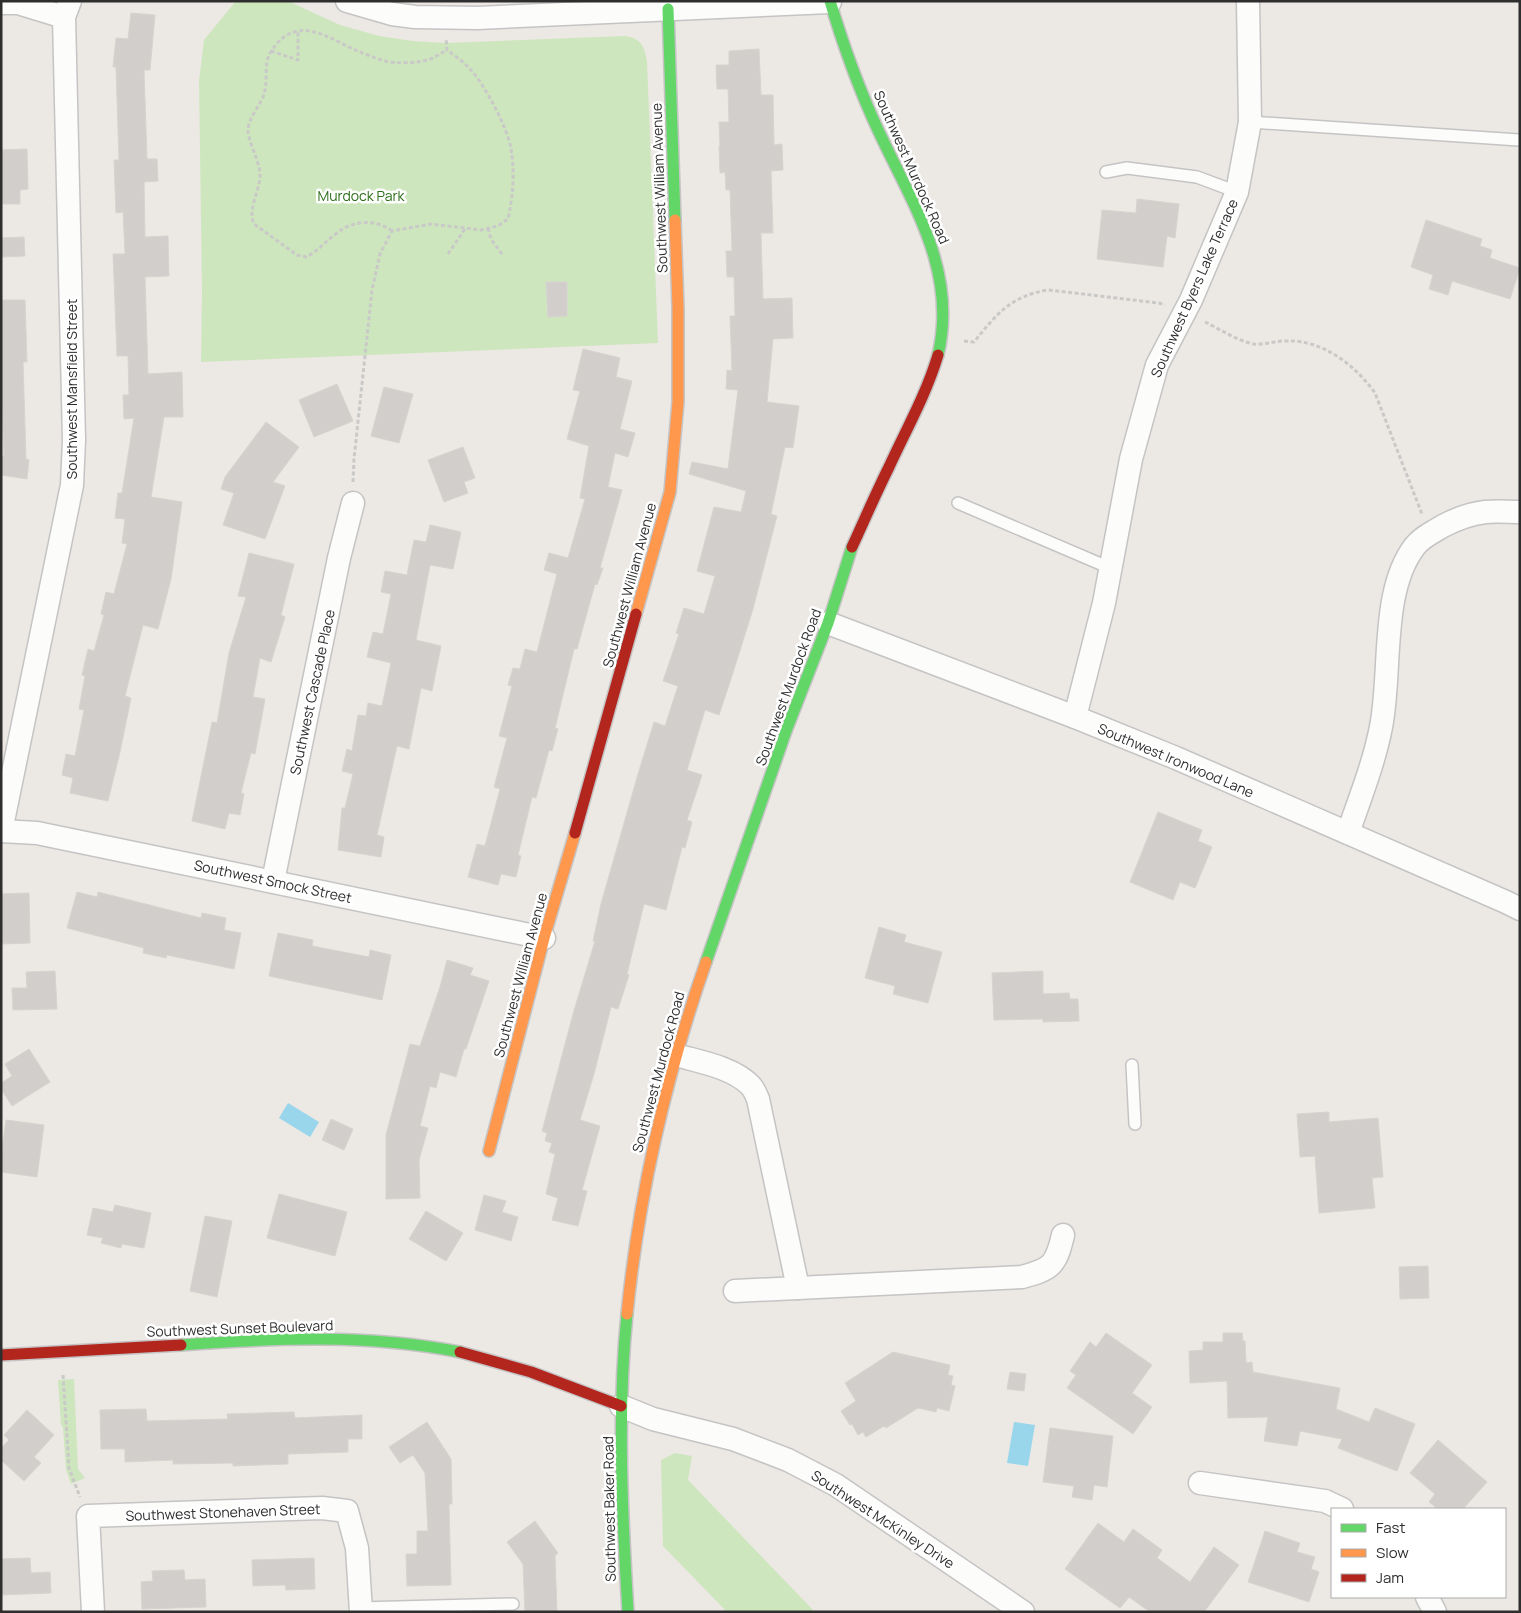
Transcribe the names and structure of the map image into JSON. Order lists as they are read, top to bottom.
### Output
{
  "streets": {
    "main road": [
      "Southwest Murdock Road",
      "Southwest William Avenue",
      "Southwest Sunset Boulevard",
      "Southwest Baker Road"
    ],
    "street": [
      "Southwest Byers Lake Terrace",
      "Southwest Mansfield Street",
      "Southwest Cascade Place",
      "Southwest Ironwood Lane",
      "Southwest Smock Street",
      "Southwest Stonehaven Street",
      "Southwest McKinley Drive"
    ]
  },
  "crossings": [
    ["Southwest Murdock Road", "Southwest Ironwood Lane"],
    ["Southwest Murdock Road", "Southwest Sunset Boulevard"],
    ["Southwest Murdock Road", "Southwest Baker Road"],
    ["Southwest Murdock Road", "Southwest McKinley Drive"],
    ["Southwest William Avenue", "Southwest Smock Street"],
    ["Southwest Byers Lake Terrace", "Southwest Ironwood Lane"],
    ["Southwest Mansfield Street", "Southwest Smock Street"],
    ["Southwest Cascade Place", "Southwest Smock Street"],
    ["Southwest Sunset Boulevard", "Southwest Baker Road"],
    ["Southwest Sunset Boulevard", "Southwest McKinley Drive"],
    ["Southwest Baker Road", "Southwest McKinley Drive"]
  ],
  "parks": ["Murdock Park"],
  "legend": ["Fast", "Slow", "Jam"]
}
